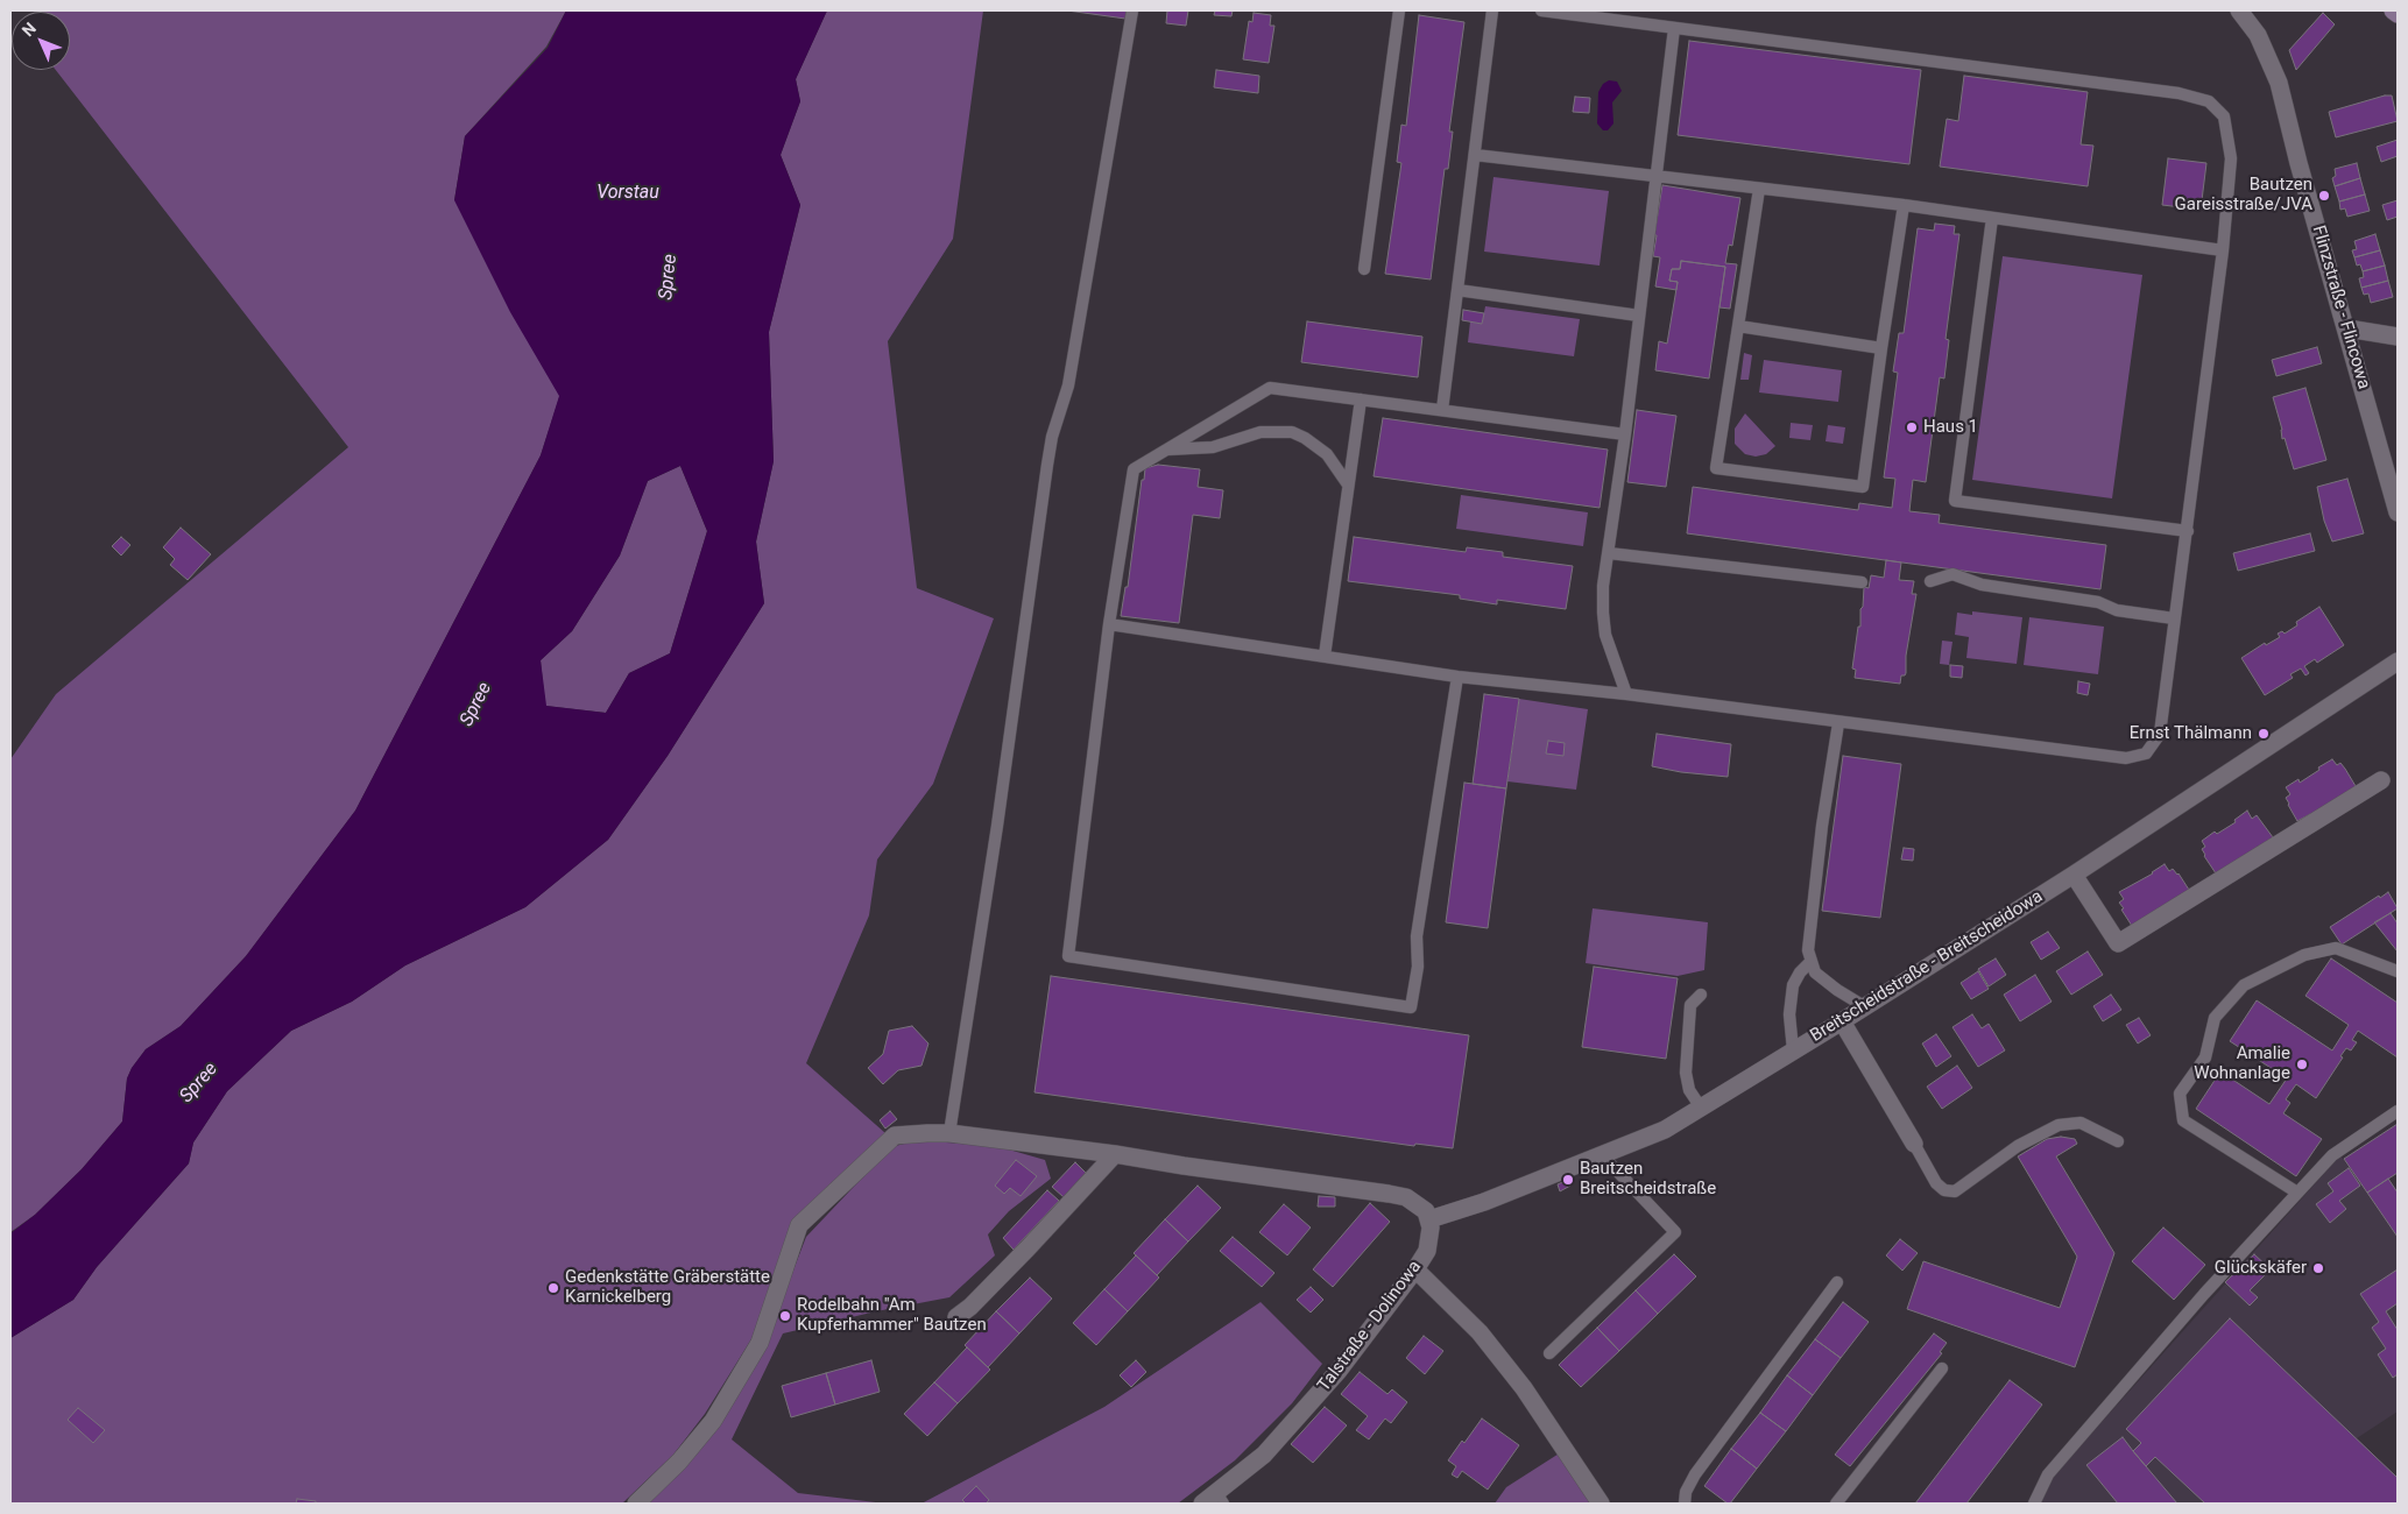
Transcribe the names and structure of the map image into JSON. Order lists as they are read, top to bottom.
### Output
{
  "streets": {
    "street": ["Flinzstraße - Flincowa", "Breitscheidstraße - Breitscheidowa", "Talstraße - Dolinowa"]
  },
  "crossings": [
    ["Breitscheidstraße - Breitscheidowa", "Talstraße - Dolinowa"]
  ],
  "water": ["Vorstau", "Spree"],
  "places": [
    "Bautzen Gareisstraße/JVA",
    "Haus 1",
    "Ernst Thälmann",
    "Amalie Wohnanlage",
    "Bautzen Breitscheidstraße",
    "Glückskäfer",
    "Gedenkstätte Gräberstätte Karnickelberg",
    "Rodelbahn \"Am Kupferhammer\" Bautzen"
  ],
  "north": "top left"
}
